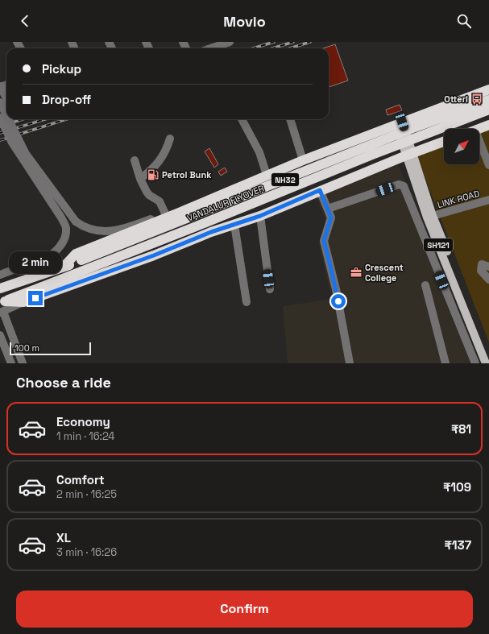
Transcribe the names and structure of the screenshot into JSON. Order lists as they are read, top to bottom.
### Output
{
  "streets": {
    "highway": ["NH32", "VANDALUR FLYOVER"],
    "main road": ["SH121"],
    "street": ["LINK ROAD"]
  },
  "crossings": [
    ["NH32", "VANDALUR FLYOVER"],
    ["LINK ROAD", "SH121"]
  ],
  "places": {
    "bus stop": ["Otteri"],
    "fuel station": ["Petrol Bunk"],
    "office": ["Crescent College"]
  },
  "scale_bar": "100 m",
  "north": "top right",
  "page": {
    "header": "Movio",
    "banner": ["Pickup", "Drop-off"],
    "bubble": "2 min",
    "scale": "100 m",
    "heading": "Choose a ride",
    "list": [
      {
        "name": "Economy",
        "note": "1 min · 16:24",
        "value": "₹81"
      },
      {
        "name": "Comfort",
        "note": "2 min · 16:25",
        "value": "₹109"
      },
      {
        "name": "XL",
        "note": "3 min · 16:26",
        "value": "₹137"
      }
    ],
    "buttons": "Confirm"
  }
}
